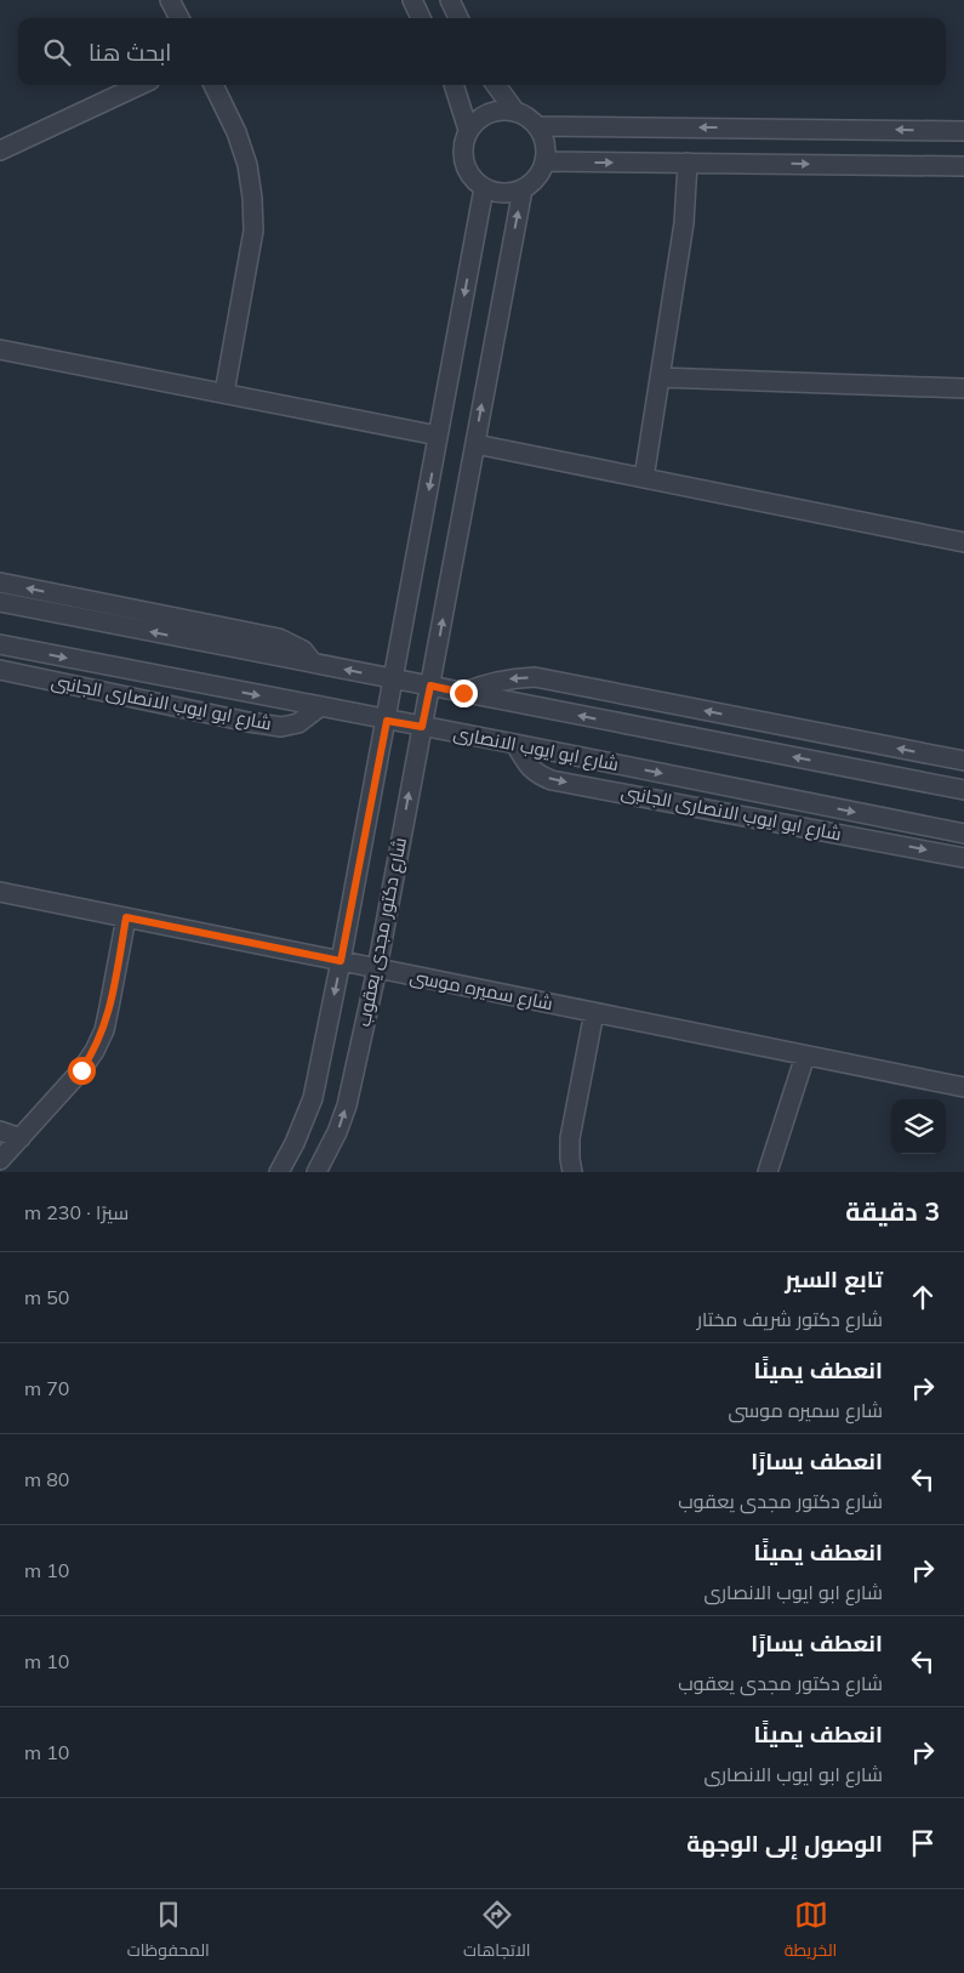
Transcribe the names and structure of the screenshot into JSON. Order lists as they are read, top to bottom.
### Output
{
  "streets": {
    "street": [
      "شارع ابو ايوب الانصارى الجانبى",
      "شارع ابو ايوب الانصارى",
      "شارع دكتور مجدى يعقوب",
      "شارع سميره موسى"
    ]
  },
  "crossings": [
    ["شارع ابو ايوب الانصارى الجانبى", "شارع ابو ايوب الانصارى"],
    ["شارع ابو ايوب الانصارى", "شارع دكتور مجدى يعقوب"],
    ["شارع دكتور مجدى يعقوب", "شارع سميره موسى"]
  ],
  "page": {
    "search": "ابحث هنا",
    "heading": ["3 دقيقة", "سيرًا · 230 m"],
    "list": [
      ["تابع السير", "شارع دكتور شريف مختار", "50 m"],
      ["انعطف يمينًا", "شارع سميره موسى", "70 m"],
      ["انعطف يسارًا", "شارع دكتور مجدى يعقوب", "80 m"],
      ["انعطف يمينًا", "شارع ابو ايوب الانصارى", "10 m"],
      ["انعطف يسارًا", "شارع دكتور مجدى يعقوب", "10 m"],
      ["انعطف يمينًا", "شارع ابو ايوب الانصارى", "10 m"],
      "الوصول إلى الوجهة"
    ],
    "nav": ["الخريطة", "الاتجاهات", "المحفوظات"]
  }
}
